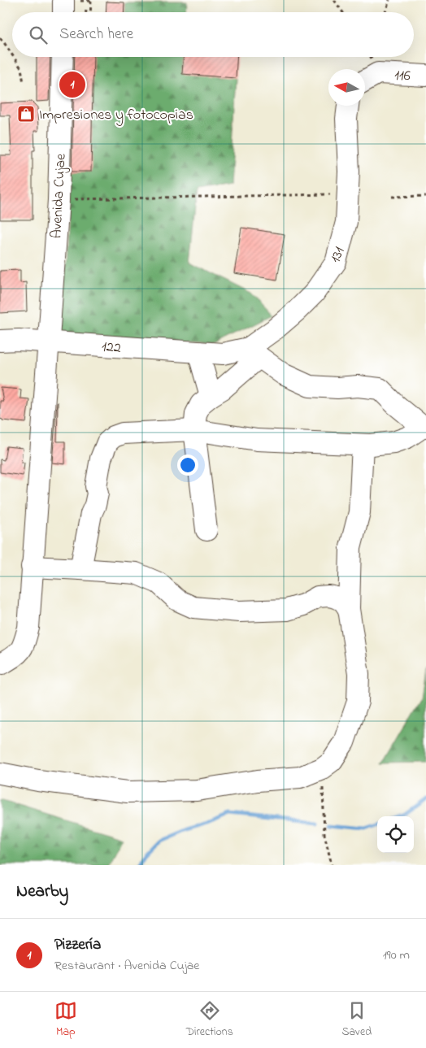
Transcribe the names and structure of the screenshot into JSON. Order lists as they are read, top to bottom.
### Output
{
  "streets": {
    "street": [
      "116",
      "Avenida Cujae",
      "131",
      "122"
    ]
  },
  "crossings": [
    ["Avenida Cujae", "122"],
    ["131", "122"]
  ],
  "places": {
    "shop": ["Impresiones y fotocopias"]
  },
  "north": "left",
  "page": {
    "search": "Search here",
    "pins": "1",
    "heading": "Nearby",
    "list": [
      {
        "mark": "1",
        "name": "Pizzería",
        "note": "Restaurant · Avenida Cujae",
        "value": "190 m"
      }
    ],
    "nav": ["Map", "Directions", "Saved"]
  }
}
